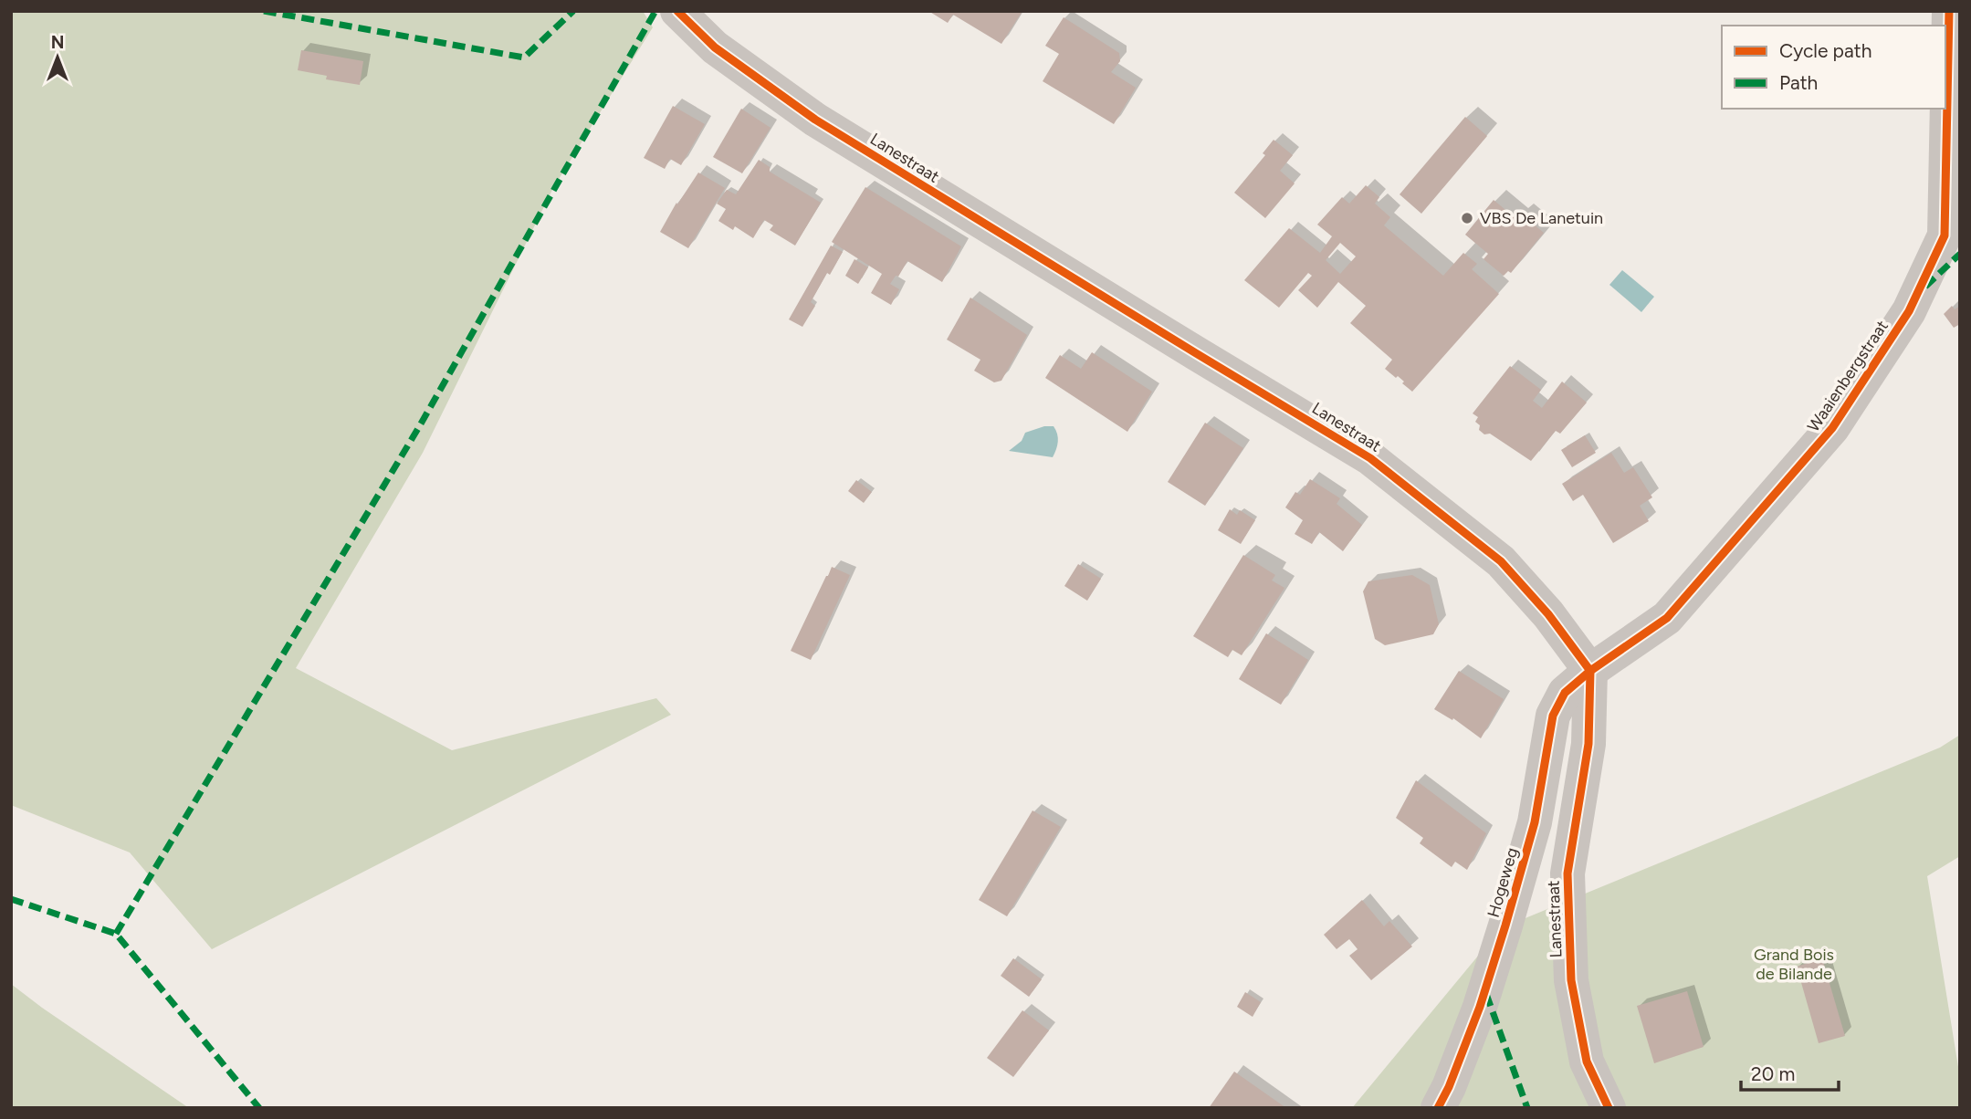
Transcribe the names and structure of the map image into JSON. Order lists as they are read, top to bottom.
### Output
{
  "streets": {
    "street": ["Lanestraat", "Waaienbergstraat", "Hogeweg"]
  },
  "crossings": [
    ["Lanestraat", "Waaienbergstraat"],
    ["Lanestraat", "Hogeweg"],
    ["Waaienbergstraat", "Hogeweg"]
  ],
  "parks": ["Grand Bois de Bilande"],
  "places": ["VBS De Lanetuin"],
  "legend": ["Cycle path", "Path"],
  "scale_bar": "20 m",
  "north": "top"
}
